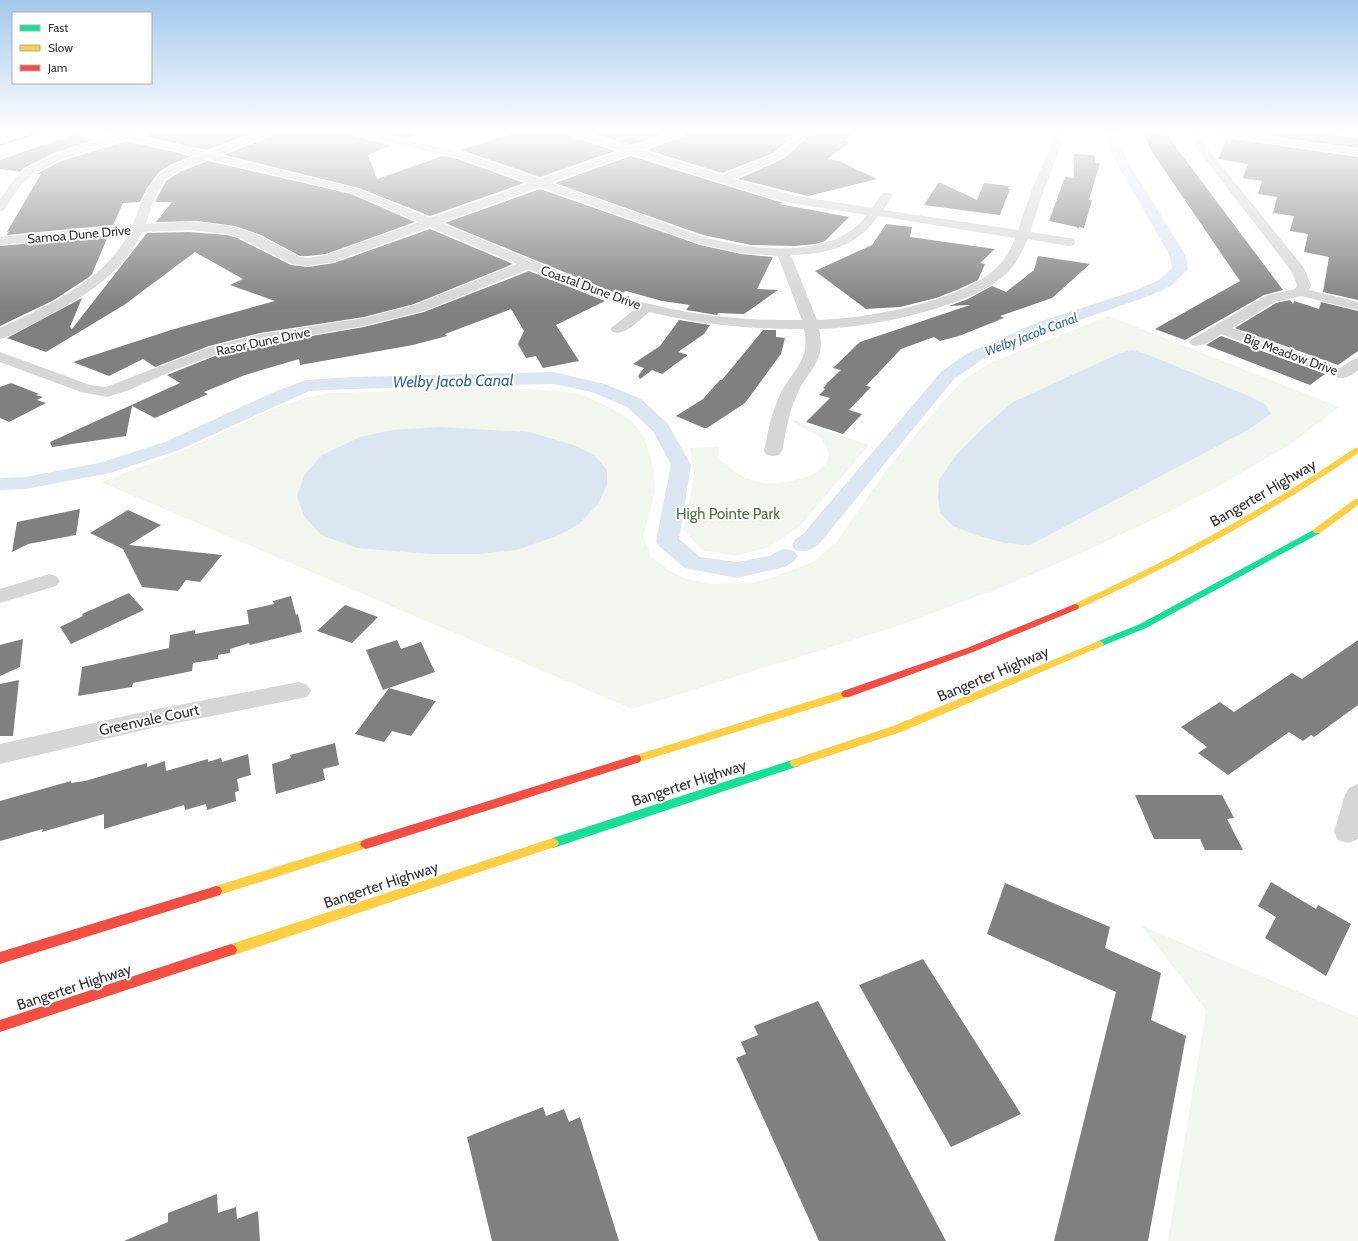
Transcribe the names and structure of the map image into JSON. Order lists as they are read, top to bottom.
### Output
{
  "streets": {
    "main road": ["Bangerter Highway"],
    "street": [
      "Samoa Dune Drive",
      "Coastal Dune Drive",
      "Rasor Dune Drive",
      "Big Meadow Drive",
      "Greenvale Court"
    ]
  },
  "crossings": [
    ["Samoa Dune Drive", "Coastal Dune Drive"],
    ["Coastal Dune Drive", "Rasor Dune Drive"]
  ],
  "water": ["Welby Jacob Canal"],
  "parks": ["High Pointe Park"],
  "legend": ["Fast", "Slow", "Jam"]
}
